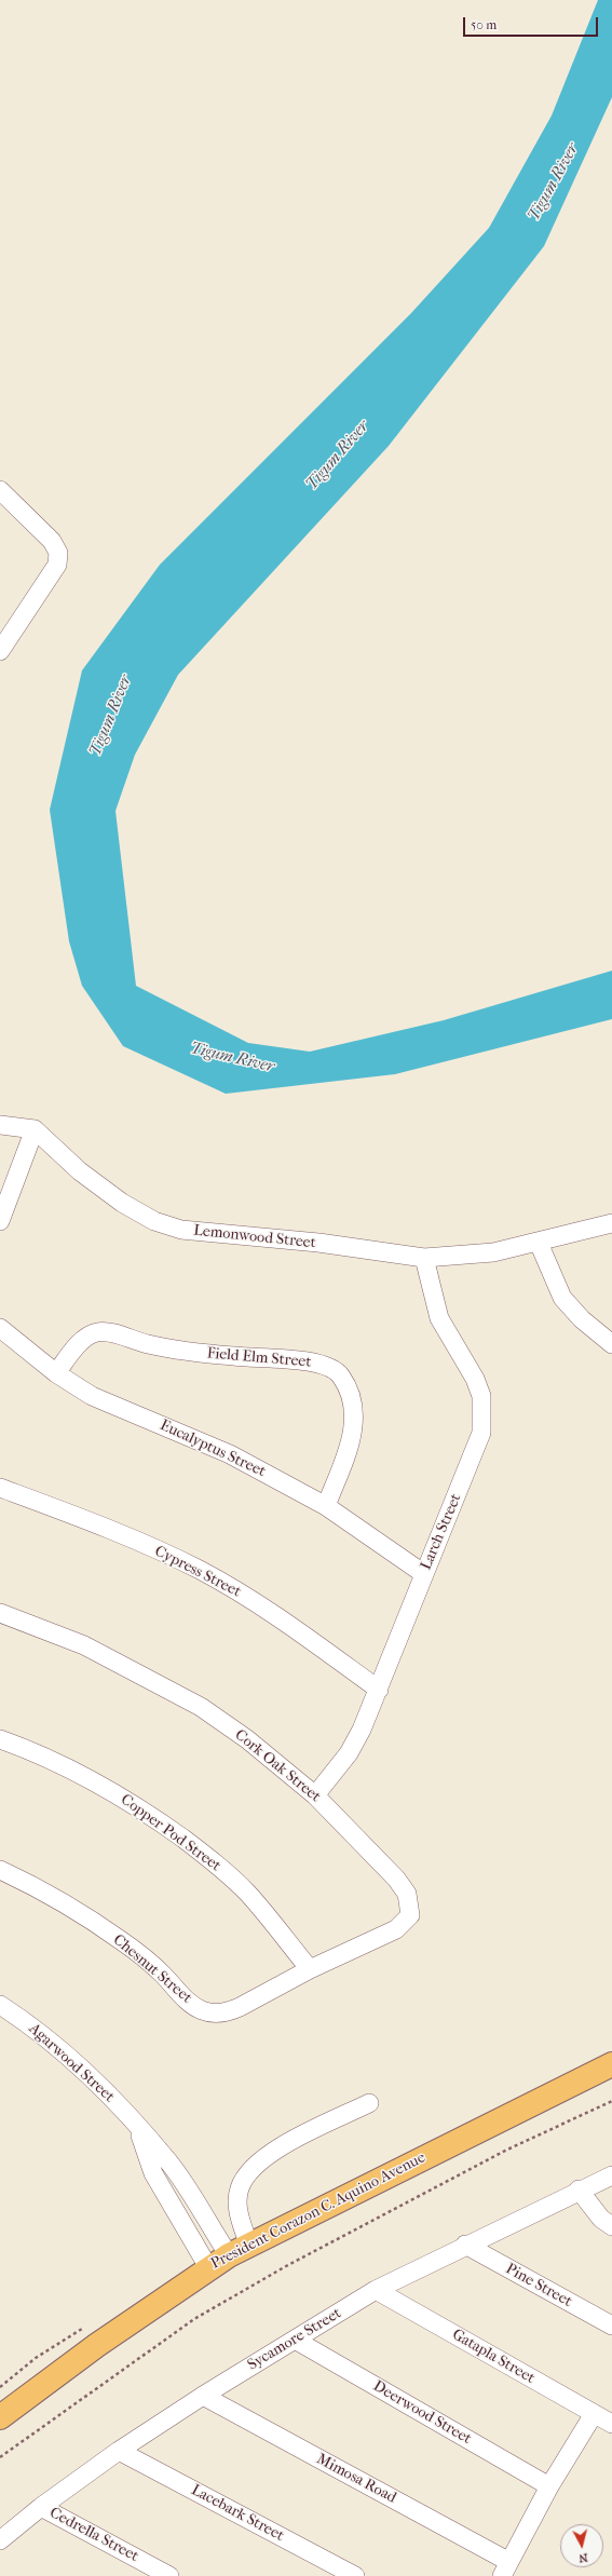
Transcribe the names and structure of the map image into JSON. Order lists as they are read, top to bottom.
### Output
{
  "streets": {
    "highway": ["President Corazon C. Aquino Avenue"],
    "street": [
      "Lemonwood Street",
      "Field Elm Street",
      "Eucalyptus Street",
      "Larch Street",
      "Cypress Street",
      "Cork Oak Street",
      "Copper Pod Street",
      "Chesnut Street",
      "Agarwood Street",
      "Pine Street",
      "Sycamore Street",
      "Gatapla Street",
      "Deerwood Street",
      "Mimosa Road",
      "Lacebark Street",
      "Cedrella Street"
    ]
  },
  "crossings": [
    ["Lemonwood Street", "Larch Street"],
    ["Field Elm Street", "Eucalyptus Street"],
    ["Eucalyptus Street", "Larch Street"],
    ["Larch Street", "Cypress Street"],
    ["Larch Street", "Cork Oak Street"],
    ["Cork Oak Street", "Copper Pod Street"],
    ["Cork Oak Street", "Chesnut Street"],
    ["Copper Pod Street", "Chesnut Street"],
    ["Agarwood Street", "President Corazon C. Aquino Avenue"],
    ["Pine Street", "Sycamore Street"],
    ["Sycamore Street", "Gatapla Street"],
    ["Sycamore Street", "Deerwood Street"],
    ["Sycamore Street", "Mimosa Road"],
    ["Sycamore Street", "Lacebark Street"],
    ["Sycamore Street", "Cedrella Street"]
  ],
  "water": ["Tigum River"],
  "scale_bar": "50 m",
  "north": "bottom"
}
